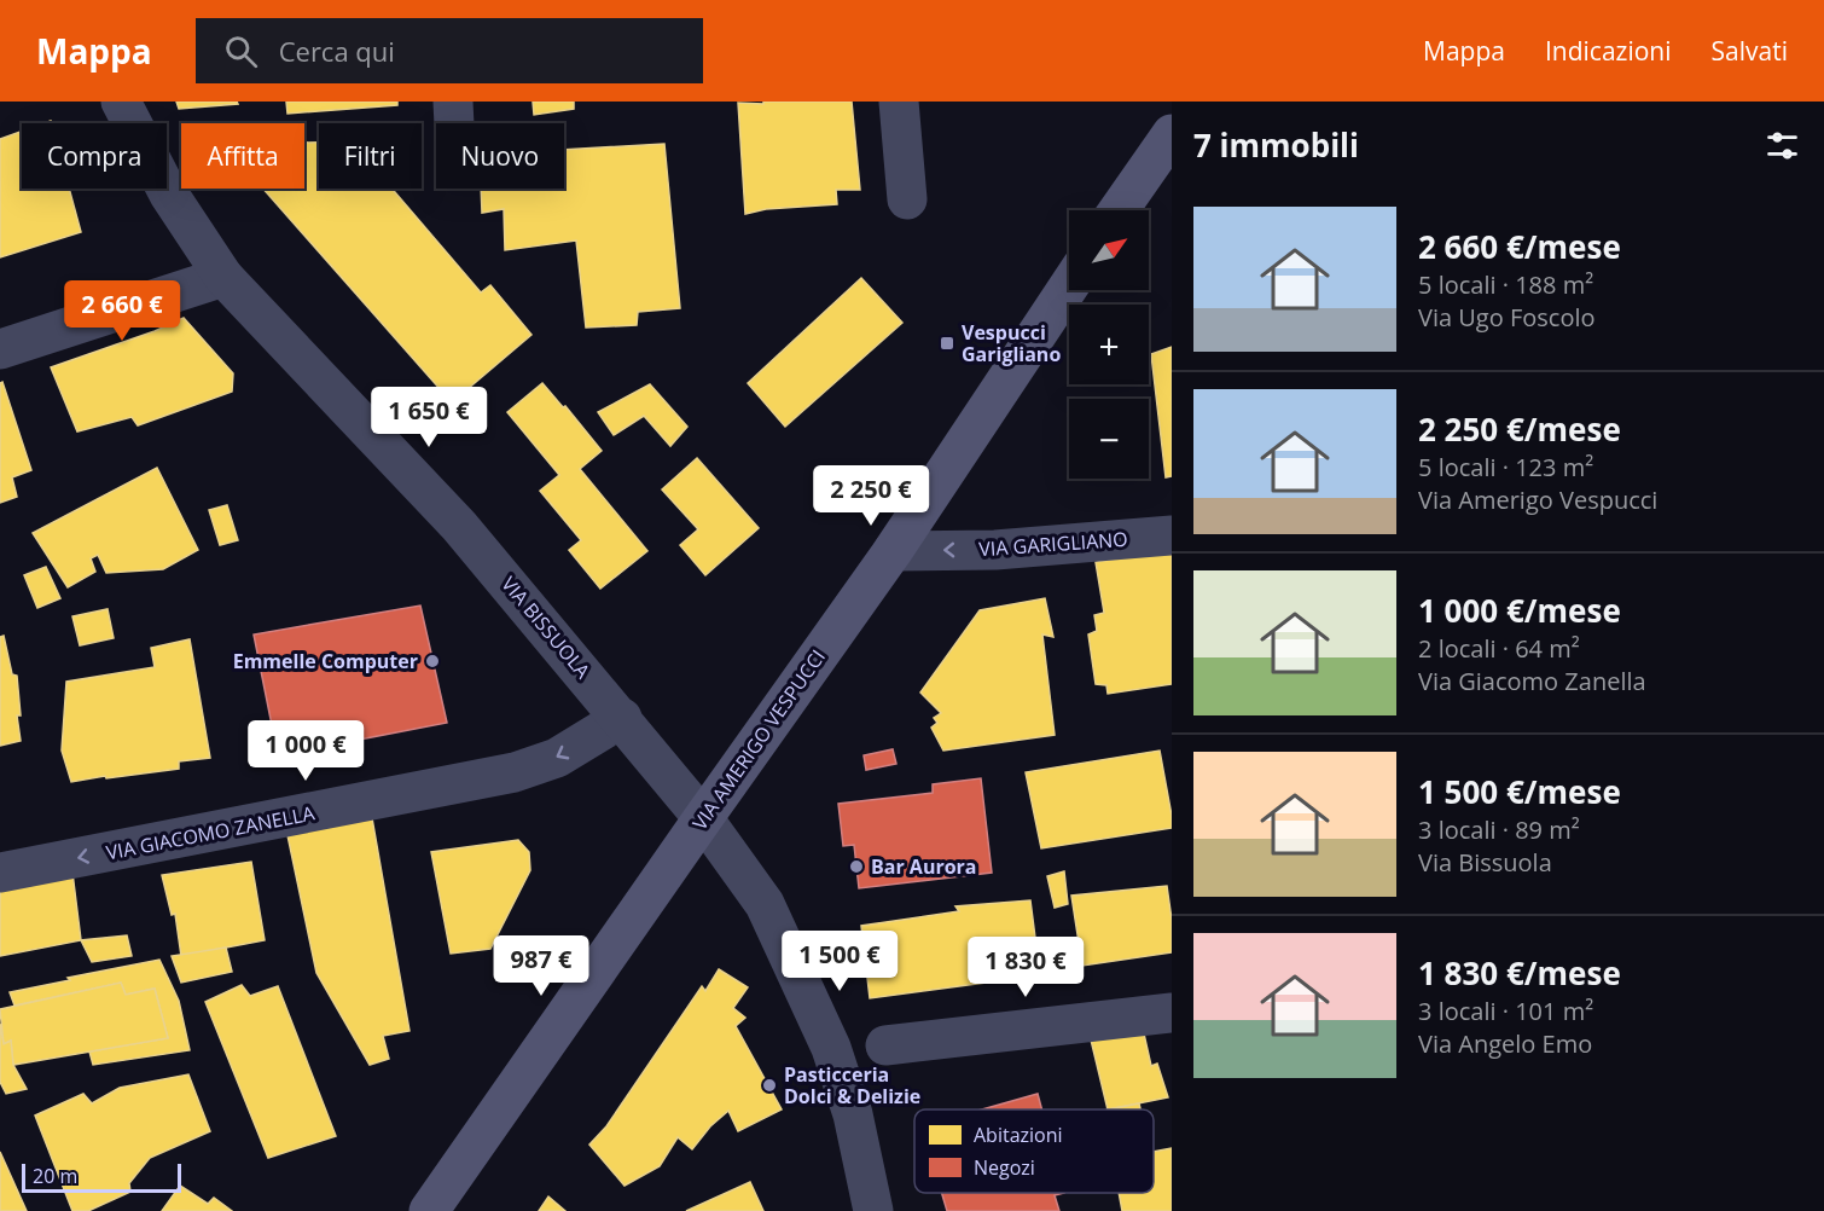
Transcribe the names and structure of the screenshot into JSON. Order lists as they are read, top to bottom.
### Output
{
  "streets": {
    "main road": ["VIA AMERIGO VESPUCCI"],
    "street": ["VIA GARIGLIANO", "VIA BISSUOLA", "VIA GIACOMO ZANELLA"]
  },
  "crossings": [
    ["VIA GARIGLIANO", "VIA AMERIGO VESPUCCI"],
    ["VIA BISSUOLA", "VIA AMERIGO VESPUCCI"],
    ["VIA BISSUOLA", "VIA GIACOMO ZANELLA"]
  ],
  "one_way": ["VIA GARIGLIANO", "VIA GIACOMO ZANELLA"],
  "places": {
    "transit": ["Vespucci Garigliano"],
    "other": ["Emmelle Computer", "Bar Aurora", "Pasticceria Dolci & Delizie"]
  },
  "legend": ["Abitazioni", "Negozi"],
  "scale_bar": "20 m",
  "north": "top right",
  "page": {
    "header": "Mappa",
    "search": "Cerca qui",
    "nav": ["Mappa", "Indicazioni", "Salvati"],
    "heading": "7 immobili",
    "chip": [
      "Compra",
      "Affitta",
      "Filtri",
      "Nuovo"
    ],
    "list": [
      {
        "name": "2 660 €/mese",
        "note": "5 locali · 188 m² · Via Ugo Foscolo"
      },
      {
        "name": "2 250 €/mese",
        "note": "5 locali · 123 m² · Via Amerigo Vespucci"
      },
      {
        "name": "1 000 €/mese",
        "note": "2 locali · 64 m² · Via Giacomo Zanella"
      },
      {
        "name": "1 500 €/mese",
        "note": "3 locali · 89 m² · Via Bissuola"
      },
      {
        "name": "1 830 €/mese",
        "note": "3 locali · 101 m² · Via Angelo Emo"
      }
    ],
    "map_buttons": ["+", "−"],
    "price": [
      "2 660 €",
      "1 650 €",
      "2 250 €",
      "1 000 €",
      "1 500 €",
      "987 €",
      "1 830 €"
    ],
    "scale": "20 m"
  }
}
